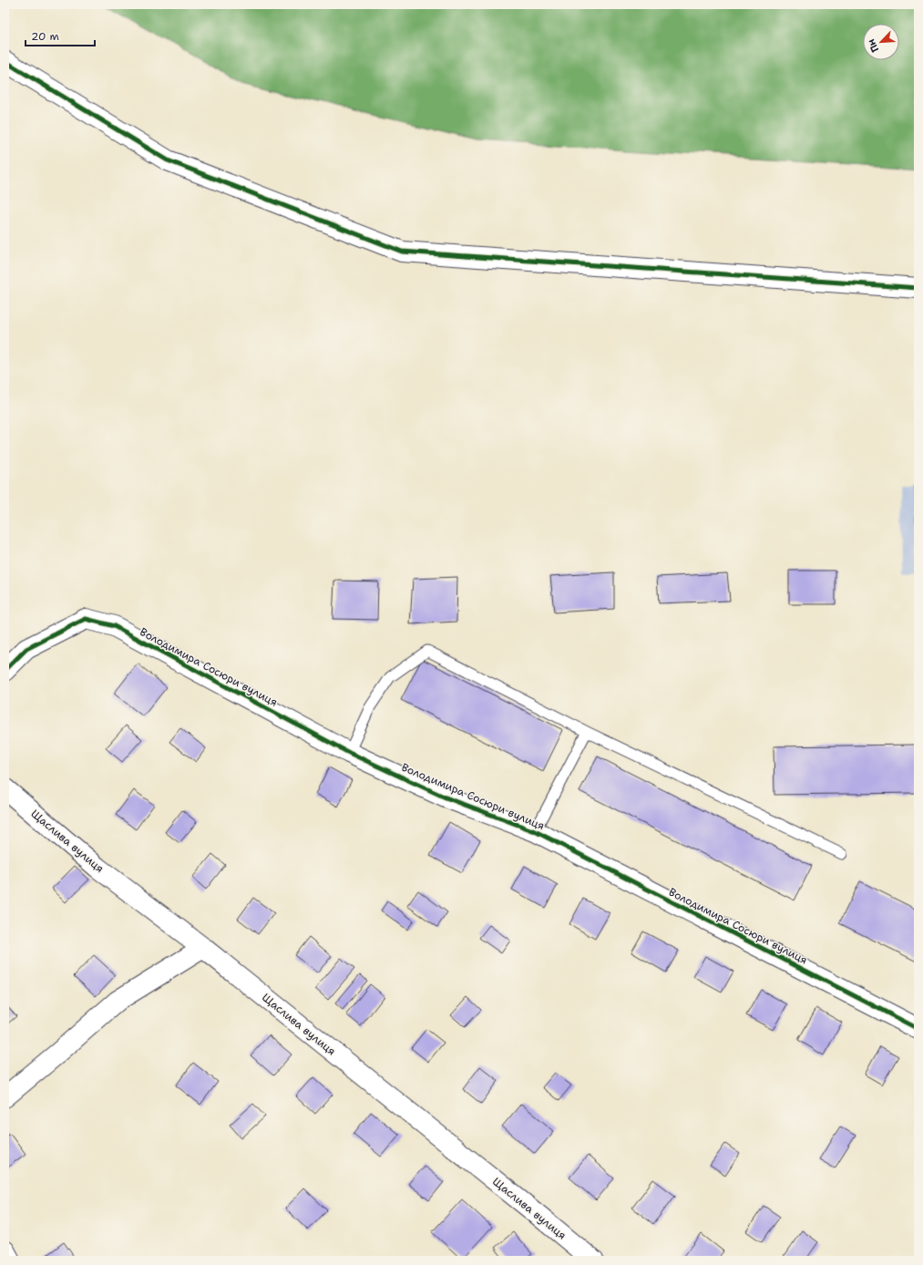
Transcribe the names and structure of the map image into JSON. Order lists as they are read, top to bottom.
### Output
{
  "streets": {
    "street": ["Володимира Сосюри вулиця", "Щаслива вулиця"]
  },
  "scale_bar": "20 m",
  "north": "bottom left"
}
